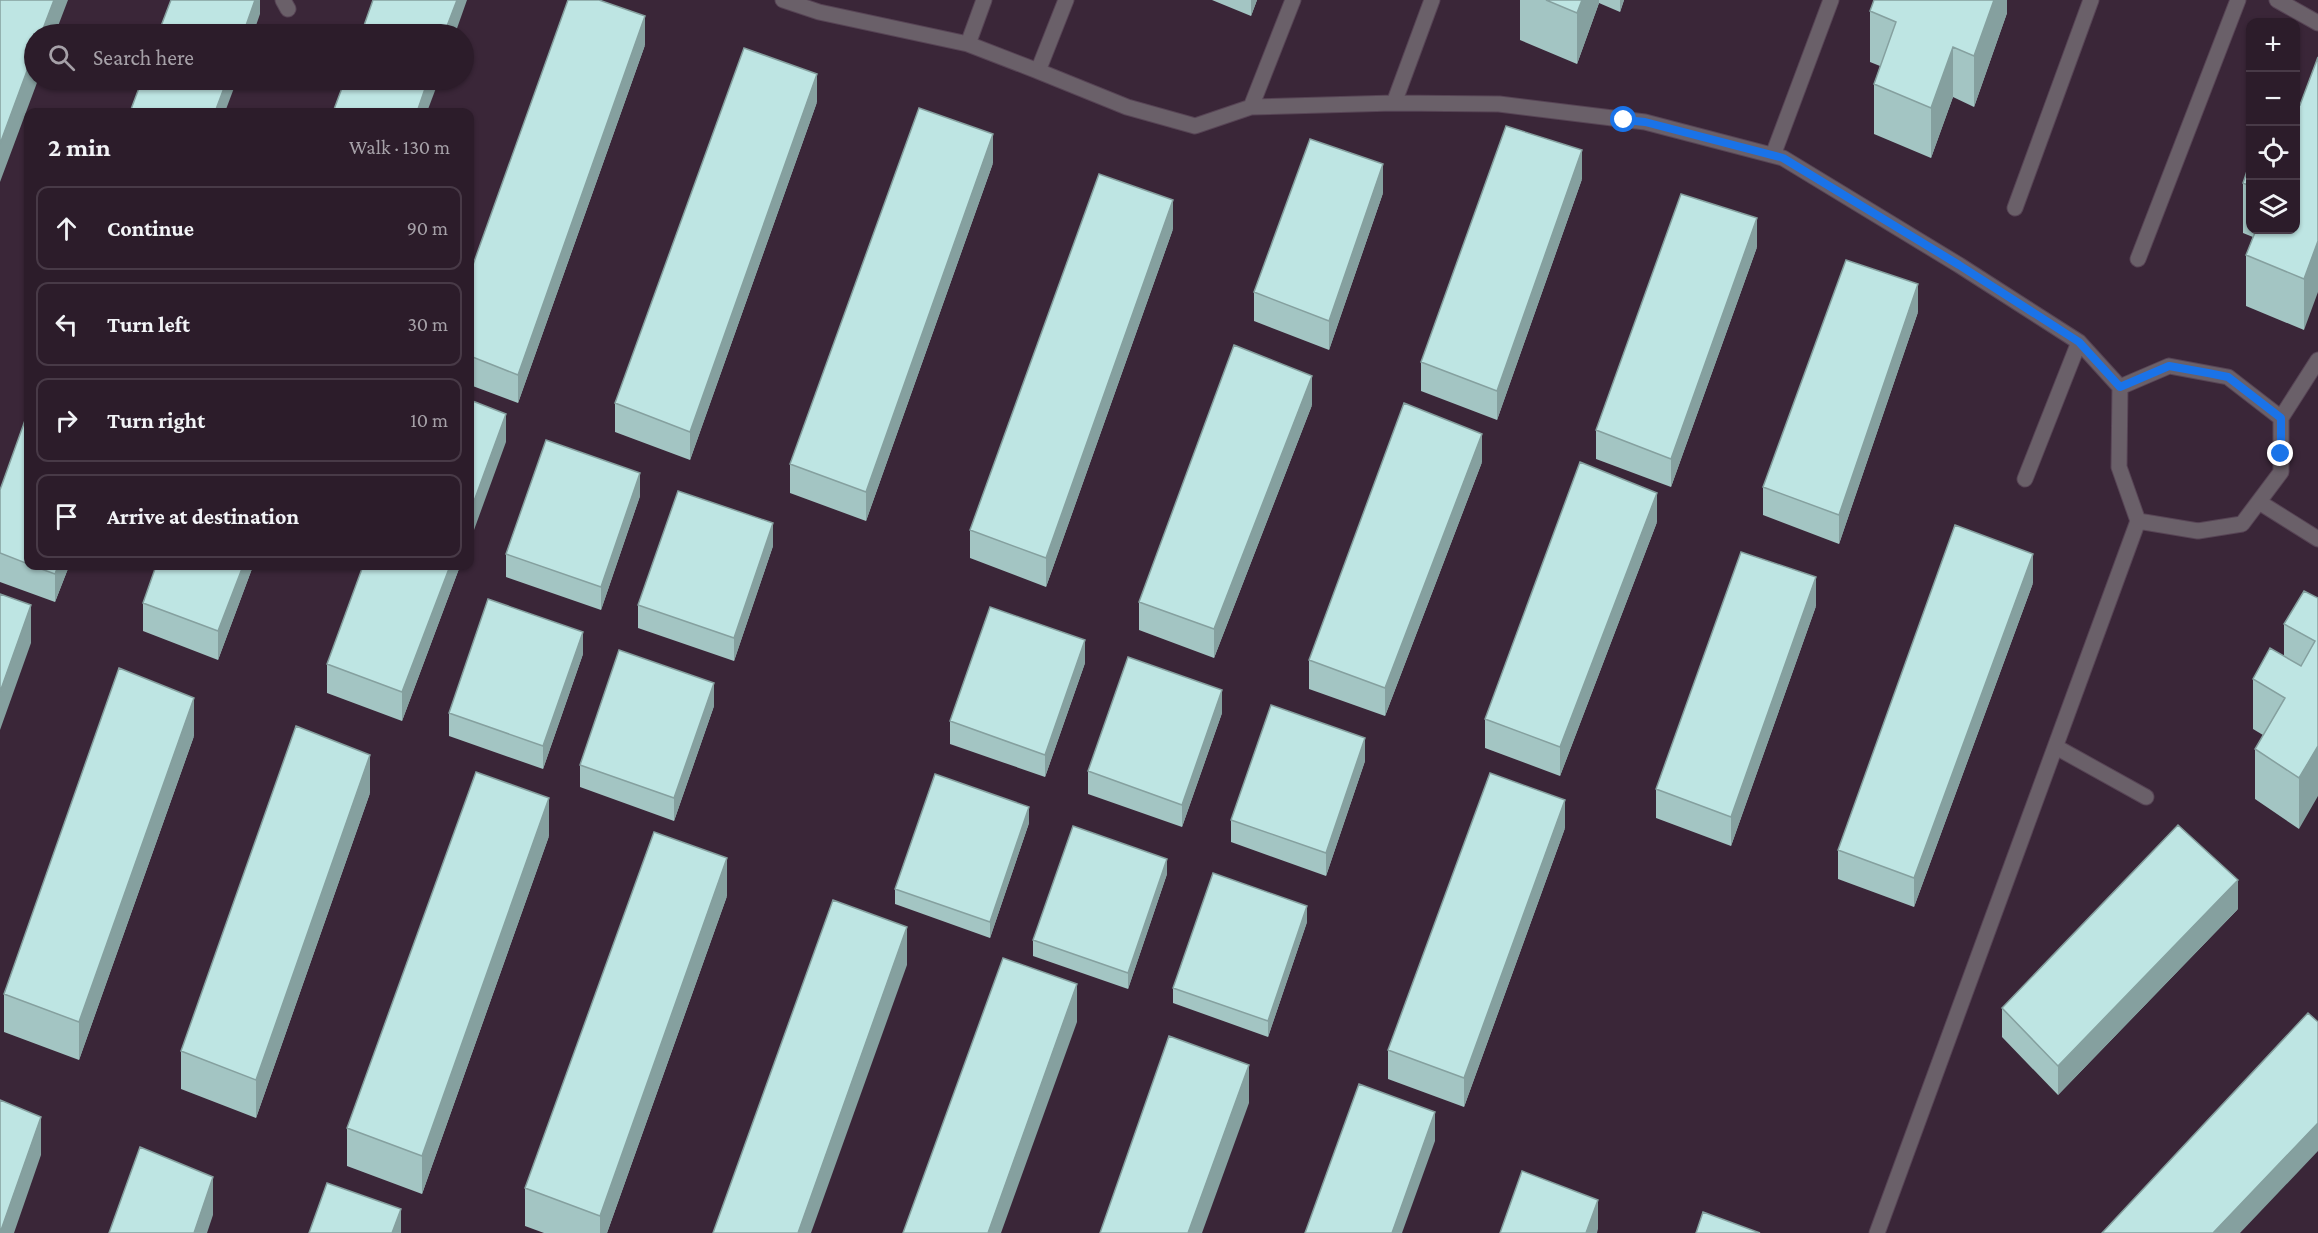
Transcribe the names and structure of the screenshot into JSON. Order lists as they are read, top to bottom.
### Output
{
  "page": {
    "map_buttons": ["+", "−"],
    "search": "Search here",
    "heading": ["2 min", "Walk · 130 m"],
    "list": [
      ["Continue", "90 m"],
      ["Turn left", "30 m"],
      ["Turn right", "10 m"],
      "Arrive at destination"
    ]
  }
}
